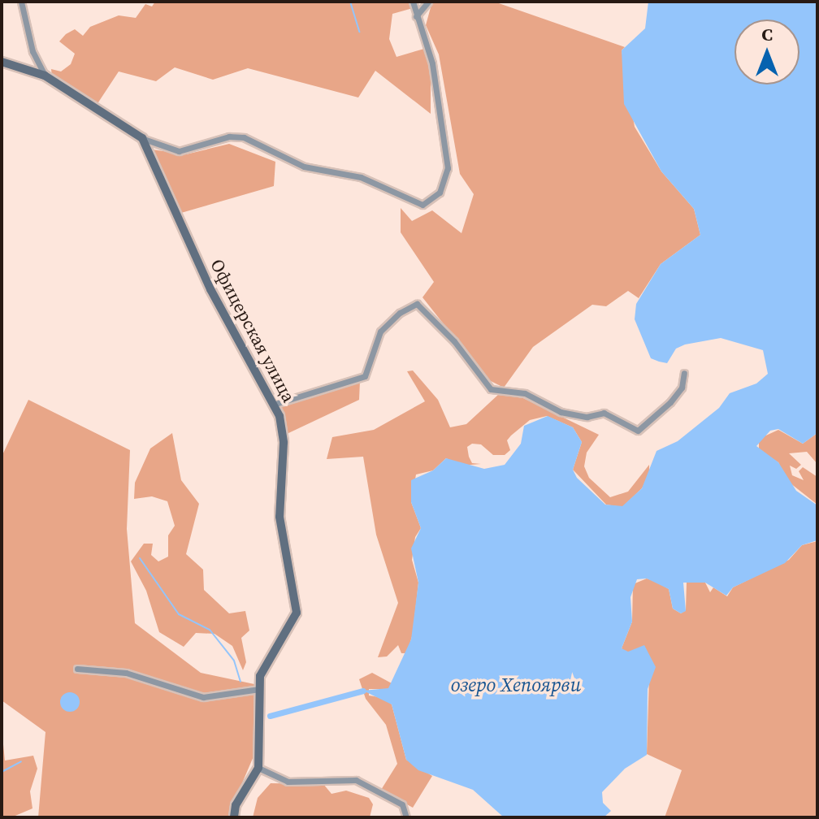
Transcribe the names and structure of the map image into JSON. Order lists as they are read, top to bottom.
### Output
{
  "streets": {
    "street": ["Офицерская улица"]
  },
  "water": ["озеро Хепоярви"],
  "north": "top"
}
